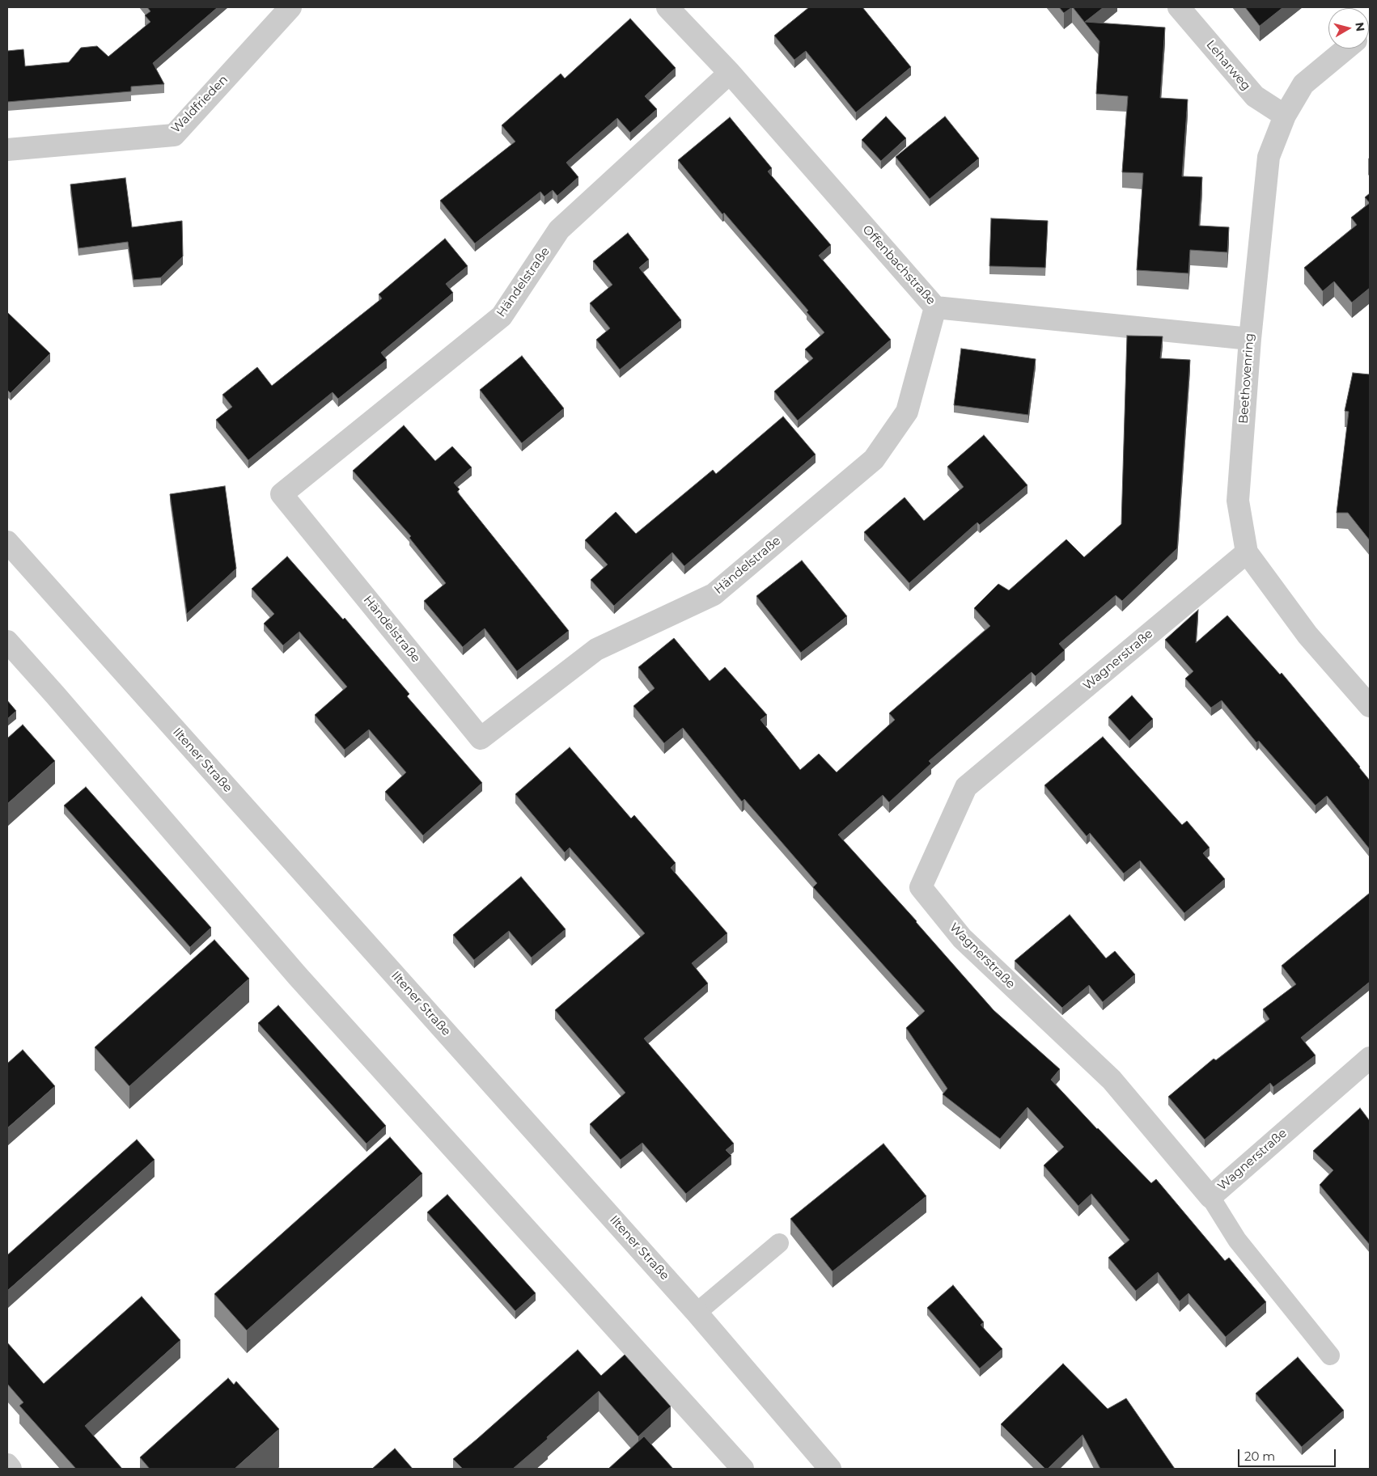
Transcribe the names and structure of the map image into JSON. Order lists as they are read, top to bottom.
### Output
{
  "streets": {
    "street": [
      "Leharweg",
      "Waldfrieden",
      "Offenbachstraße",
      "Händelstraße",
      "Beethovenring",
      "Wagnerstraße",
      "Iltener Straße"
    ]
  },
  "crossings": [
    ["Leharweg", "Beethovenring"],
    ["Offenbachstraße", "Händelstraße"],
    ["Offenbachstraße", "Beethovenring"],
    ["Beethovenring", "Wagnerstraße"]
  ],
  "scale_bar": "20 m",
  "north": "right"
}
